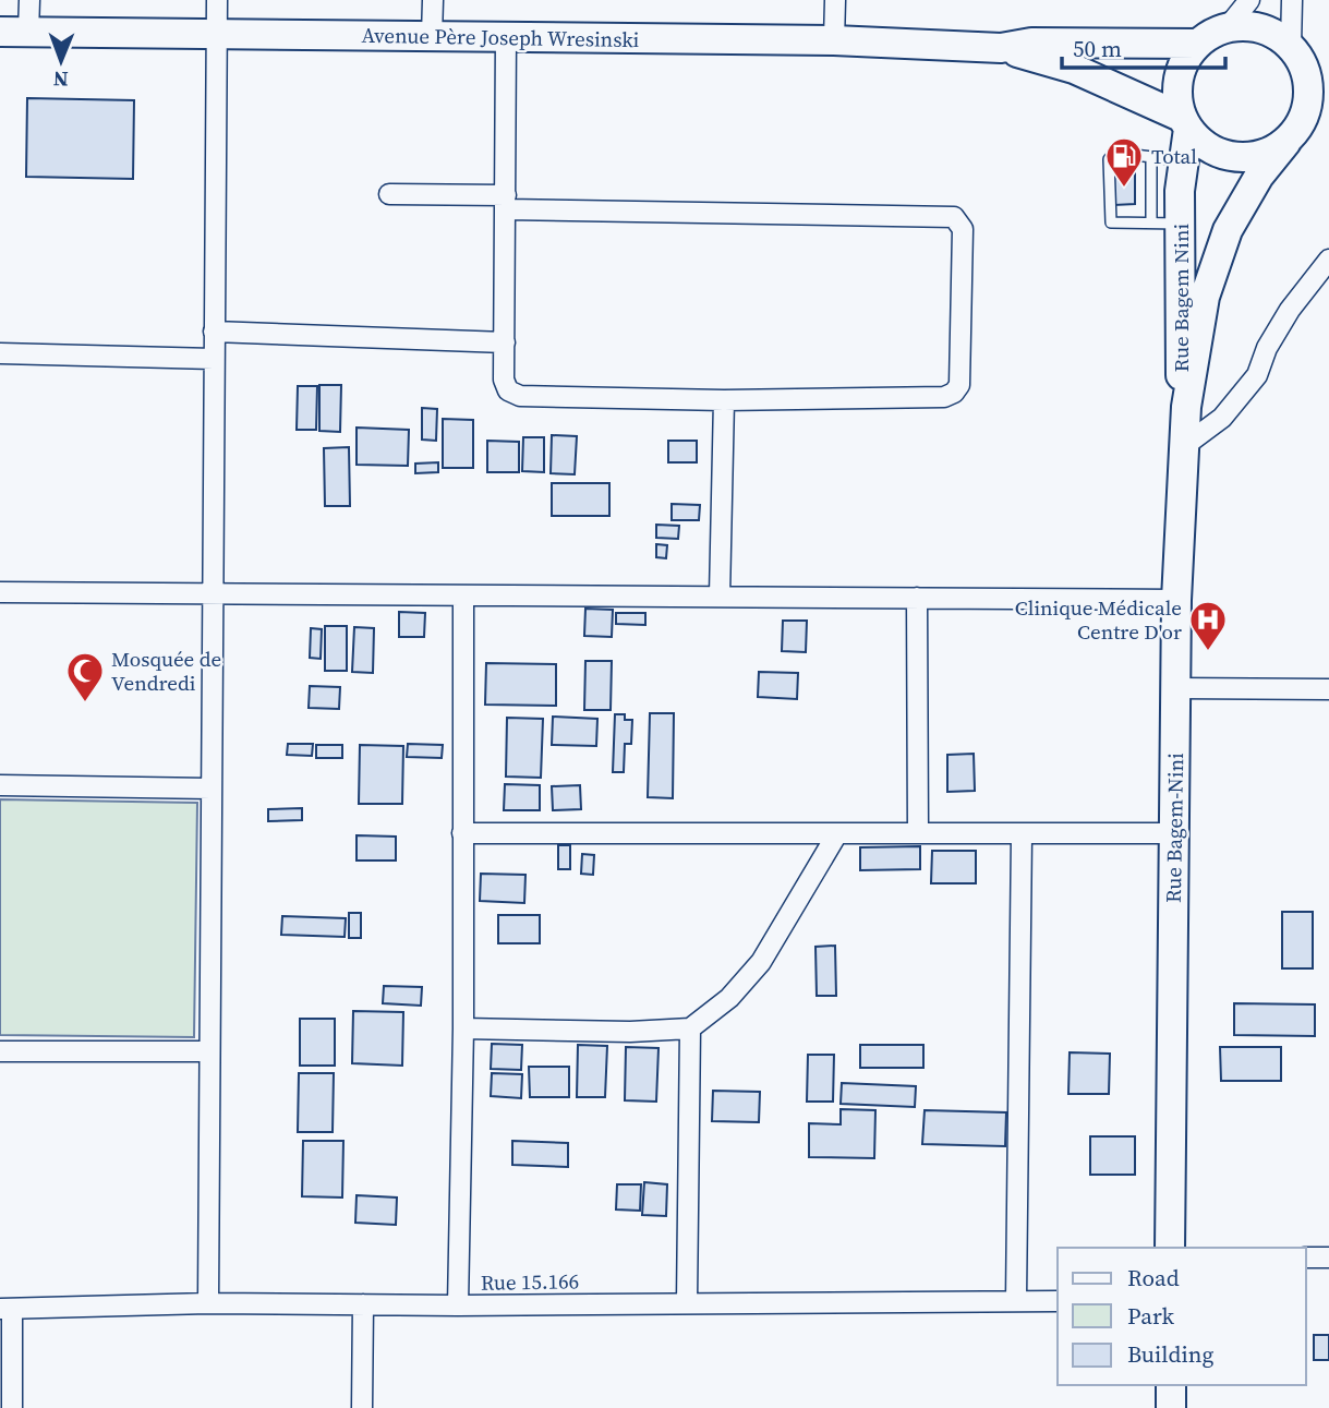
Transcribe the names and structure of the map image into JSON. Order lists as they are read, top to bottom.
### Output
{
  "streets": {
    "street": [
      "Avenue Père Joseph Wresinski",
      "Rue Bagem Nini",
      "Rue Bagem-Nini",
      "Rue 15.166"
    ]
  },
  "crossings": [
    ["Avenue Père Joseph Wresinski", "Rue Bagem Nini"],
    ["Rue Bagem Nini", "Rue Bagem-Nini"]
  ],
  "places": {
    "fuel station": ["Total"],
    "hospital": ["Clinique Médicale Centre D'or"],
    "mosque": ["Mosquée de Vendredi"]
  },
  "legend": ["Road", "Park", "Building"],
  "scale_bar": "50 m",
  "north": "bottom"
}
